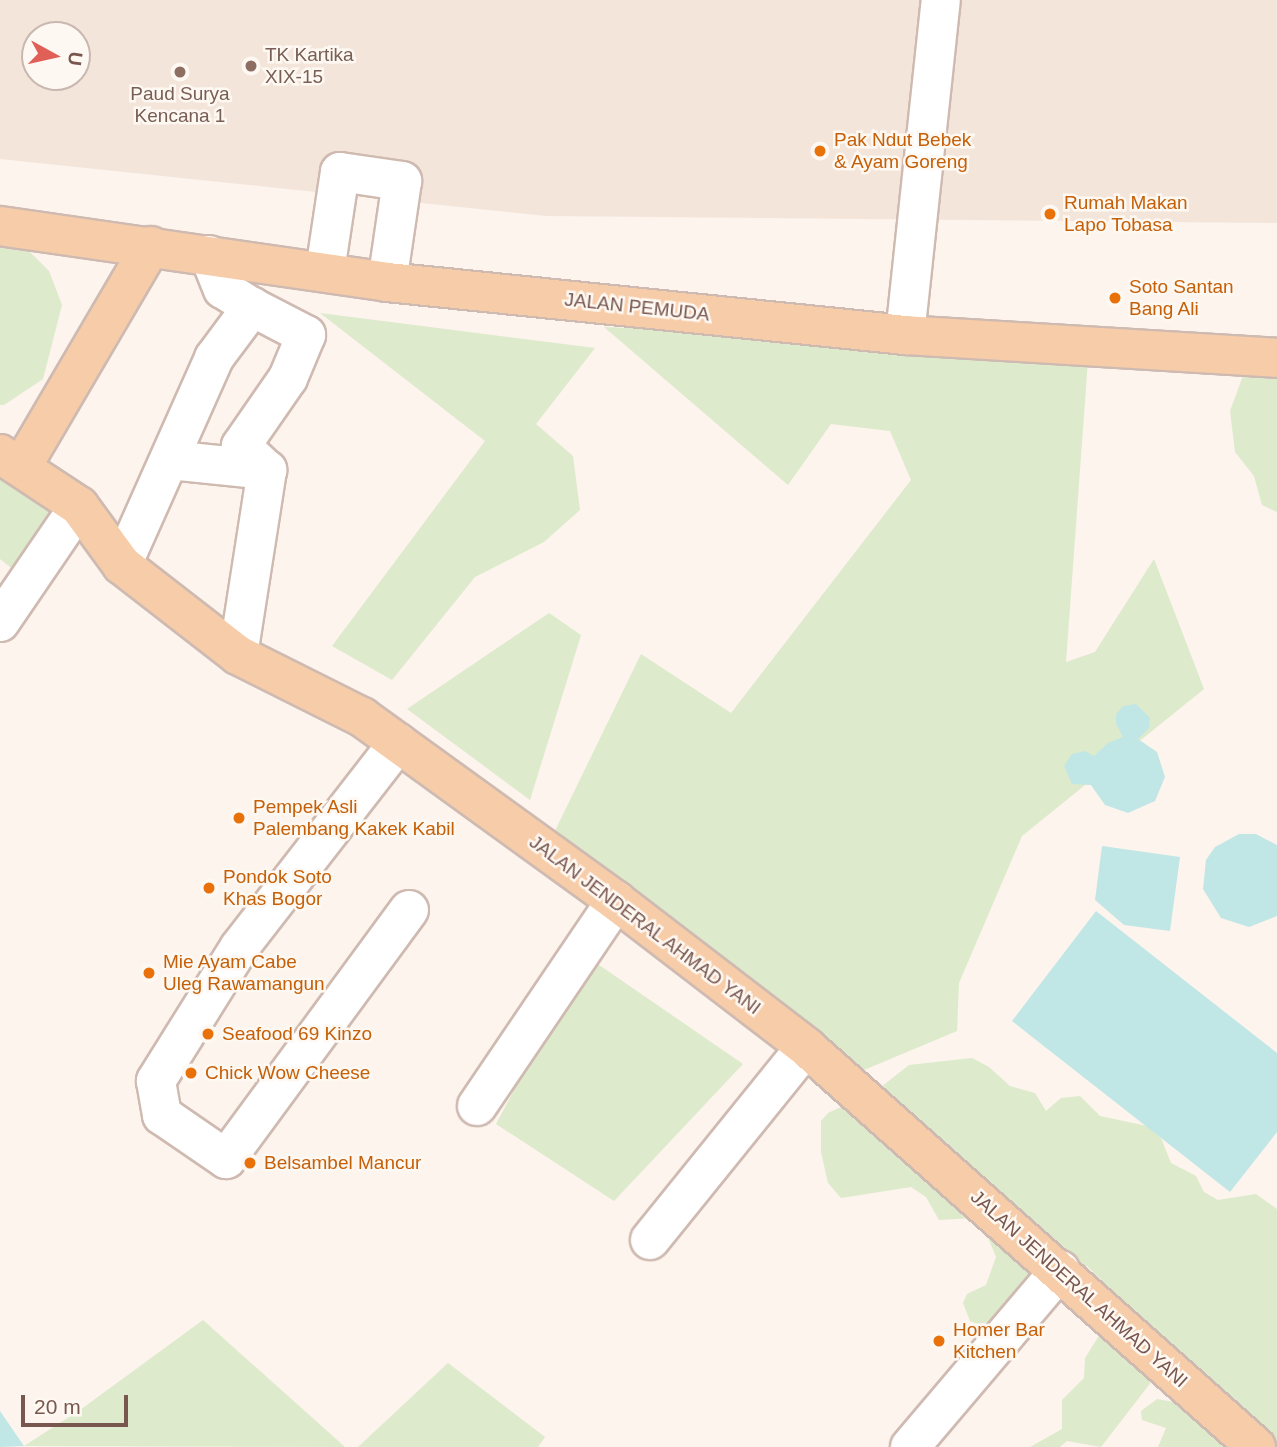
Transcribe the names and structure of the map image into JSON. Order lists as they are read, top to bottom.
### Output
{
  "streets": {
    "main road": ["JALAN PEMUDA", "JALAN JENDERAL AHMAD YANI"]
  },
  "places": [
    "TK Kartika XIX-15",
    "Paud Surya Kencana 1",
    "Pak Ndut Bebek & Ayam Goreng",
    "Rumah Makan Lapo Tobasa",
    "Soto Santan Bang Ali",
    "Pempek Asli Palembang Kakek Kabil",
    "Pondok Soto Khas Bogor",
    "Mie Ayam Cabe Uleg Rawamangun",
    "Seafood 69 Kinzo",
    "Chick Wow Cheese",
    "Belsambel Mancur",
    "Homer Bar Kitchen"
  ],
  "scale_bar": "20 m",
  "north": "right"
}
